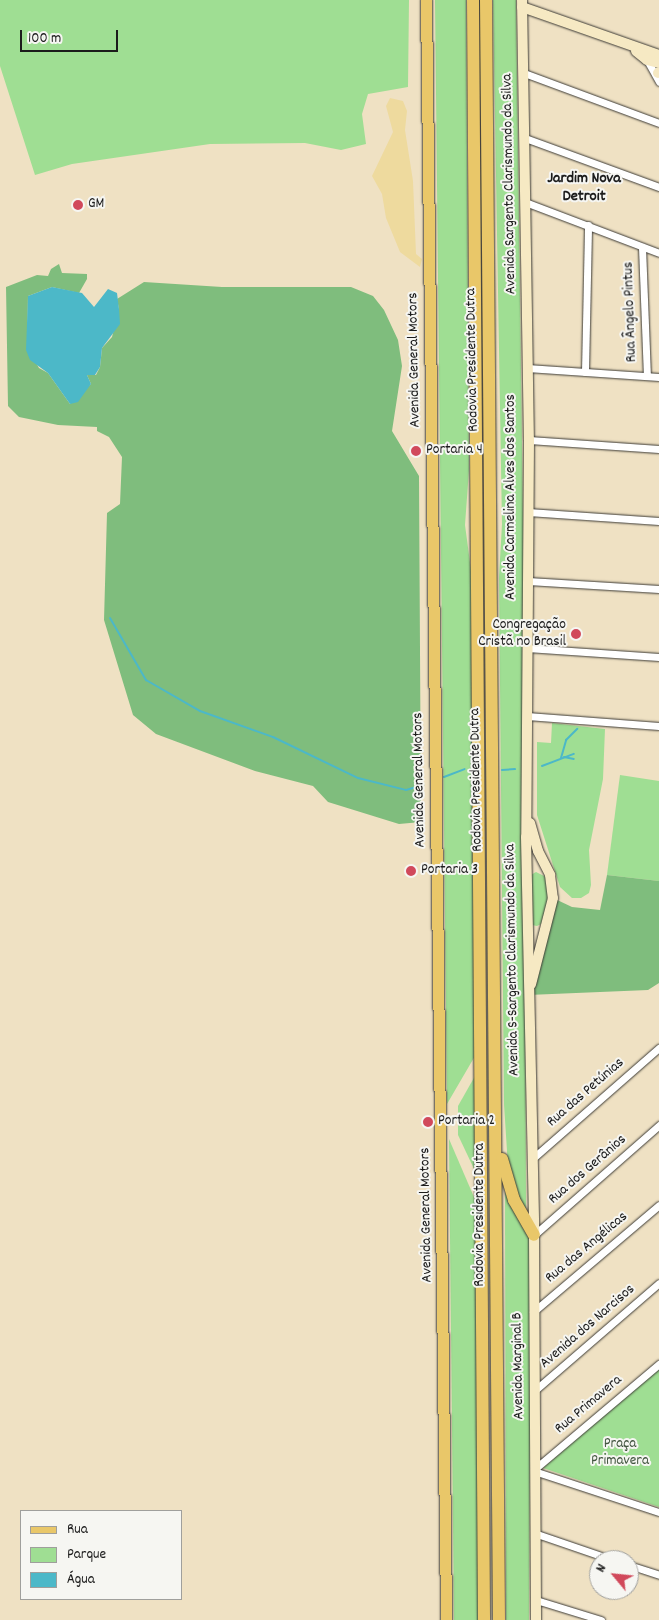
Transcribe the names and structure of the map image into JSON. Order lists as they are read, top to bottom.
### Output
{
  "streets": {
    "highway": ["Rodovia Presidente Dutra"],
    "main road": ["Avenida General Motors"],
    "street": [
      "Avenida Sargento Clarismundo da Silva",
      "Rua Ângelo Pintus",
      "Avenida Carmelina Alves dos Santos",
      "Avenida S-Sargento Clarismundo da Silva",
      "Rua das Petúnias",
      "Rua dos Gerânios",
      "Rua das Angélicas",
      "Avenida dos Narcisos",
      "Avenida Marginal B",
      "Rua Primavera"
    ]
  },
  "crossings": [
    ["Avenida Sargento Clarismundo da Silva", "Avenida Carmelina Alves dos Santos"],
    ["Avenida Carmelina Alves dos Santos", "Avenida S-Sargento Clarismundo da Silva"],
    ["Avenida S-Sargento Clarismundo da Silva", "Avenida Marginal B"],
    ["Rua das Petúnias", "Avenida Marginal B"],
    ["Rua dos Gerânios", "Avenida Marginal B"],
    ["Rua das Angélicas", "Avenida Marginal B"],
    ["Avenida dos Narcisos", "Avenida Marginal B"],
    ["Avenida Marginal B", "Rua Primavera"]
  ],
  "districts": ["Jardim Nova Detroit"],
  "parks": ["Praça Primavera"],
  "places": [
    "GM",
    "Portaria 4",
    "Congregação Cristã no Brasil",
    "Portaria 3",
    "Portaria 2"
  ],
  "legend": ["Rua", "Parque", "Água"],
  "scale_bar": "100 m",
  "north": "top left"
}
